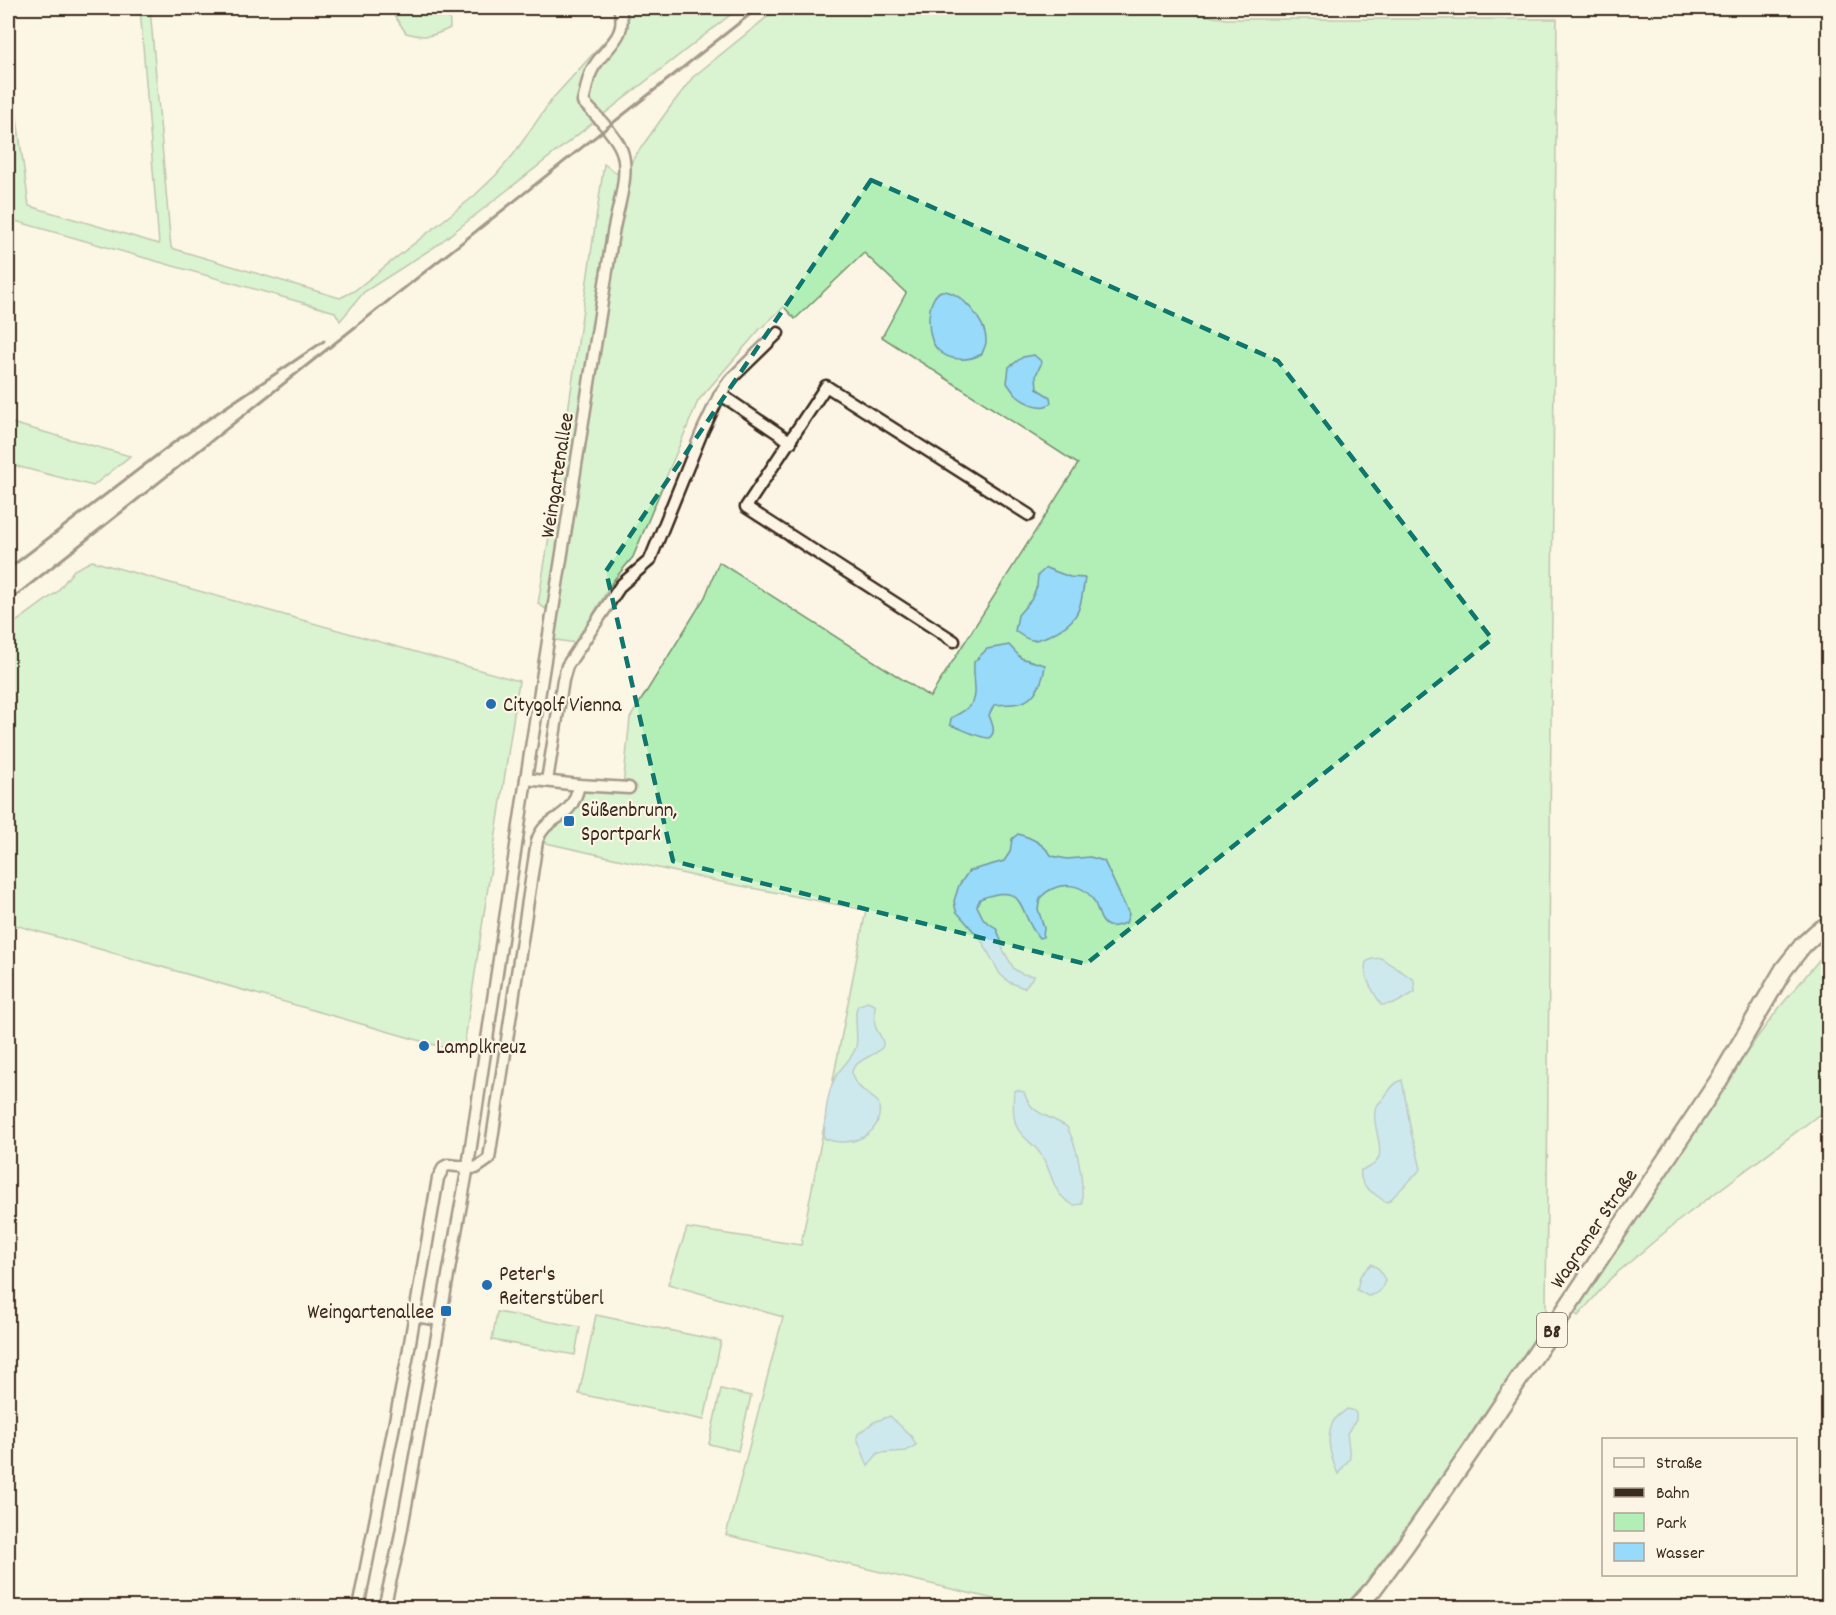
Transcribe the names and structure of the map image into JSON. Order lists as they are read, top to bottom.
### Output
{
  "streets": {
    "main road": ["Wagramer Straße", "B8"],
    "street": ["Weingartenallee"]
  },
  "places": {
    "other": ["Citygolf Vienna", "Lamplkreuz", "Peter's Reiterstüberl"],
    "transit": ["Süßenbrunn, Sportpark", "Weingartenallee"]
  },
  "legend": [
    "Straße",
    "Bahn",
    "Park",
    "Wasser"
  ]
}
